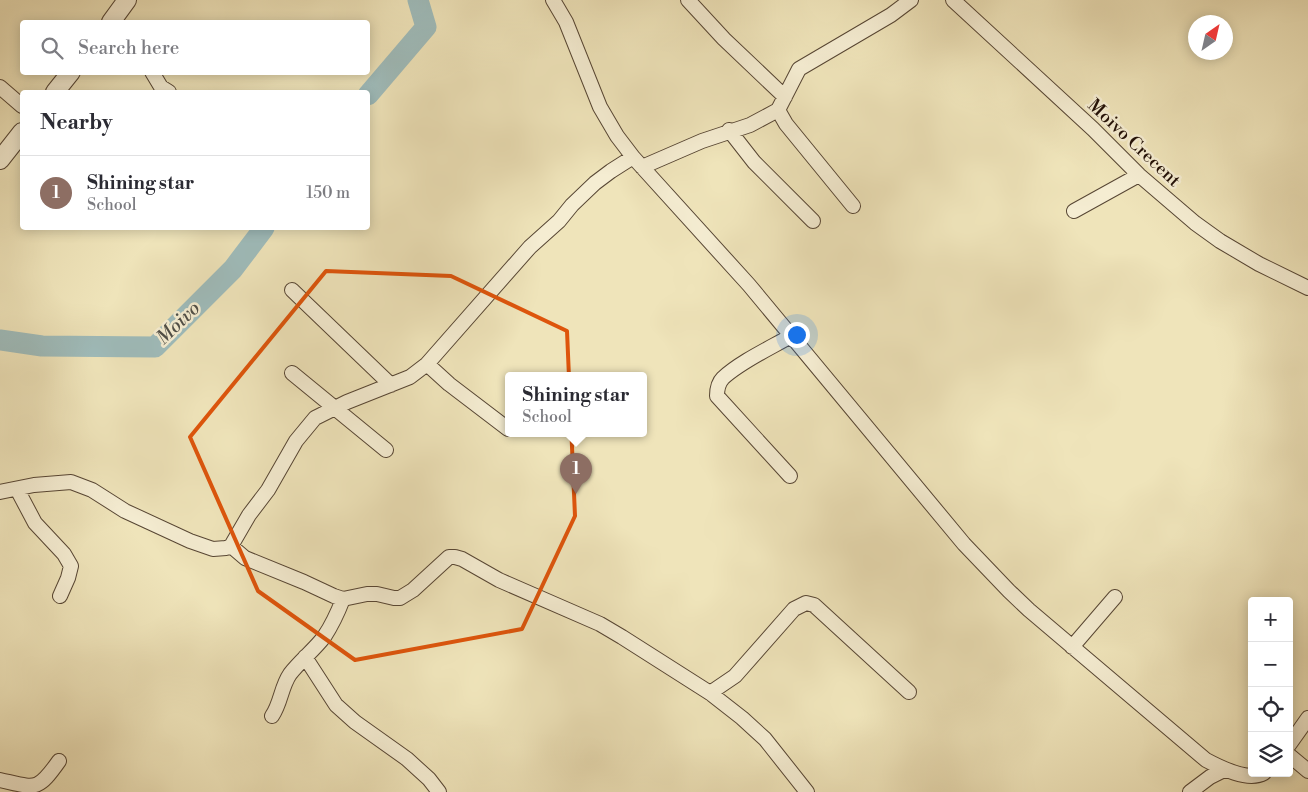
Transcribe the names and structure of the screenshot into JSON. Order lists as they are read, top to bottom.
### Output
{
  "streets": {
    "street": ["Moivo Crecent"]
  },
  "water": ["Moivo"],
  "north": "top right",
  "page": {
    "search": "Search here",
    "heading": "Nearby",
    "list": [
      {
        "mark": "1",
        "name": "Shining star",
        "note": "School",
        "value": "150 m"
      }
    ],
    "popup": ["Shining star", "School"],
    "pins": "1",
    "map_buttons": ["+", "−"]
  }
}
